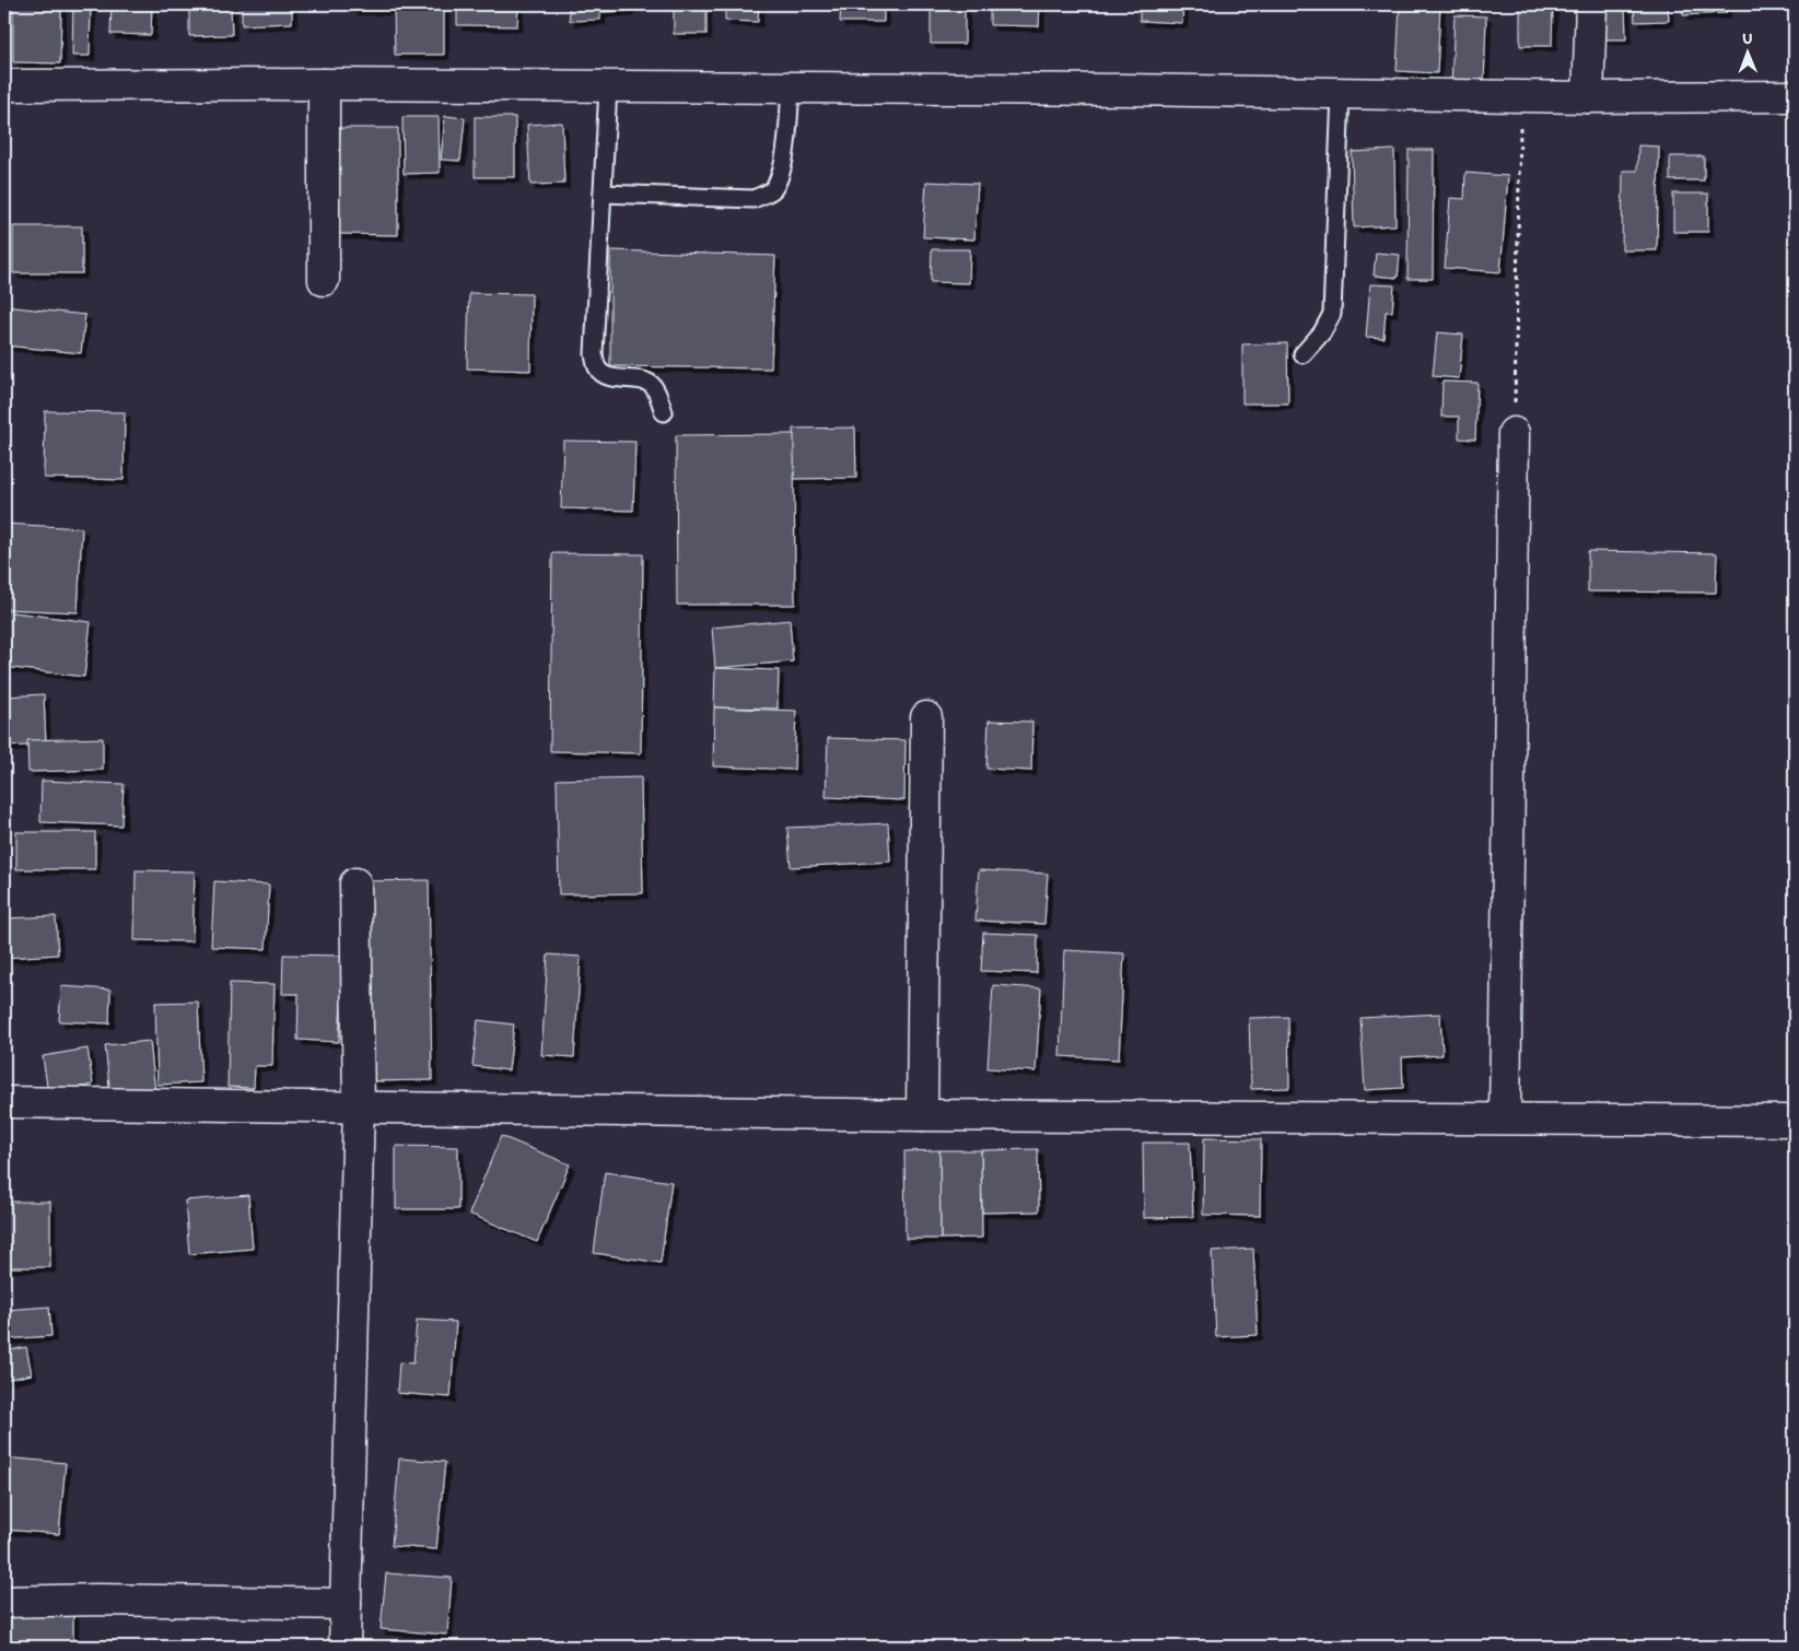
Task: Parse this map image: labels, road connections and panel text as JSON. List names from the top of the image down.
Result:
{
  "north": "top"
}
